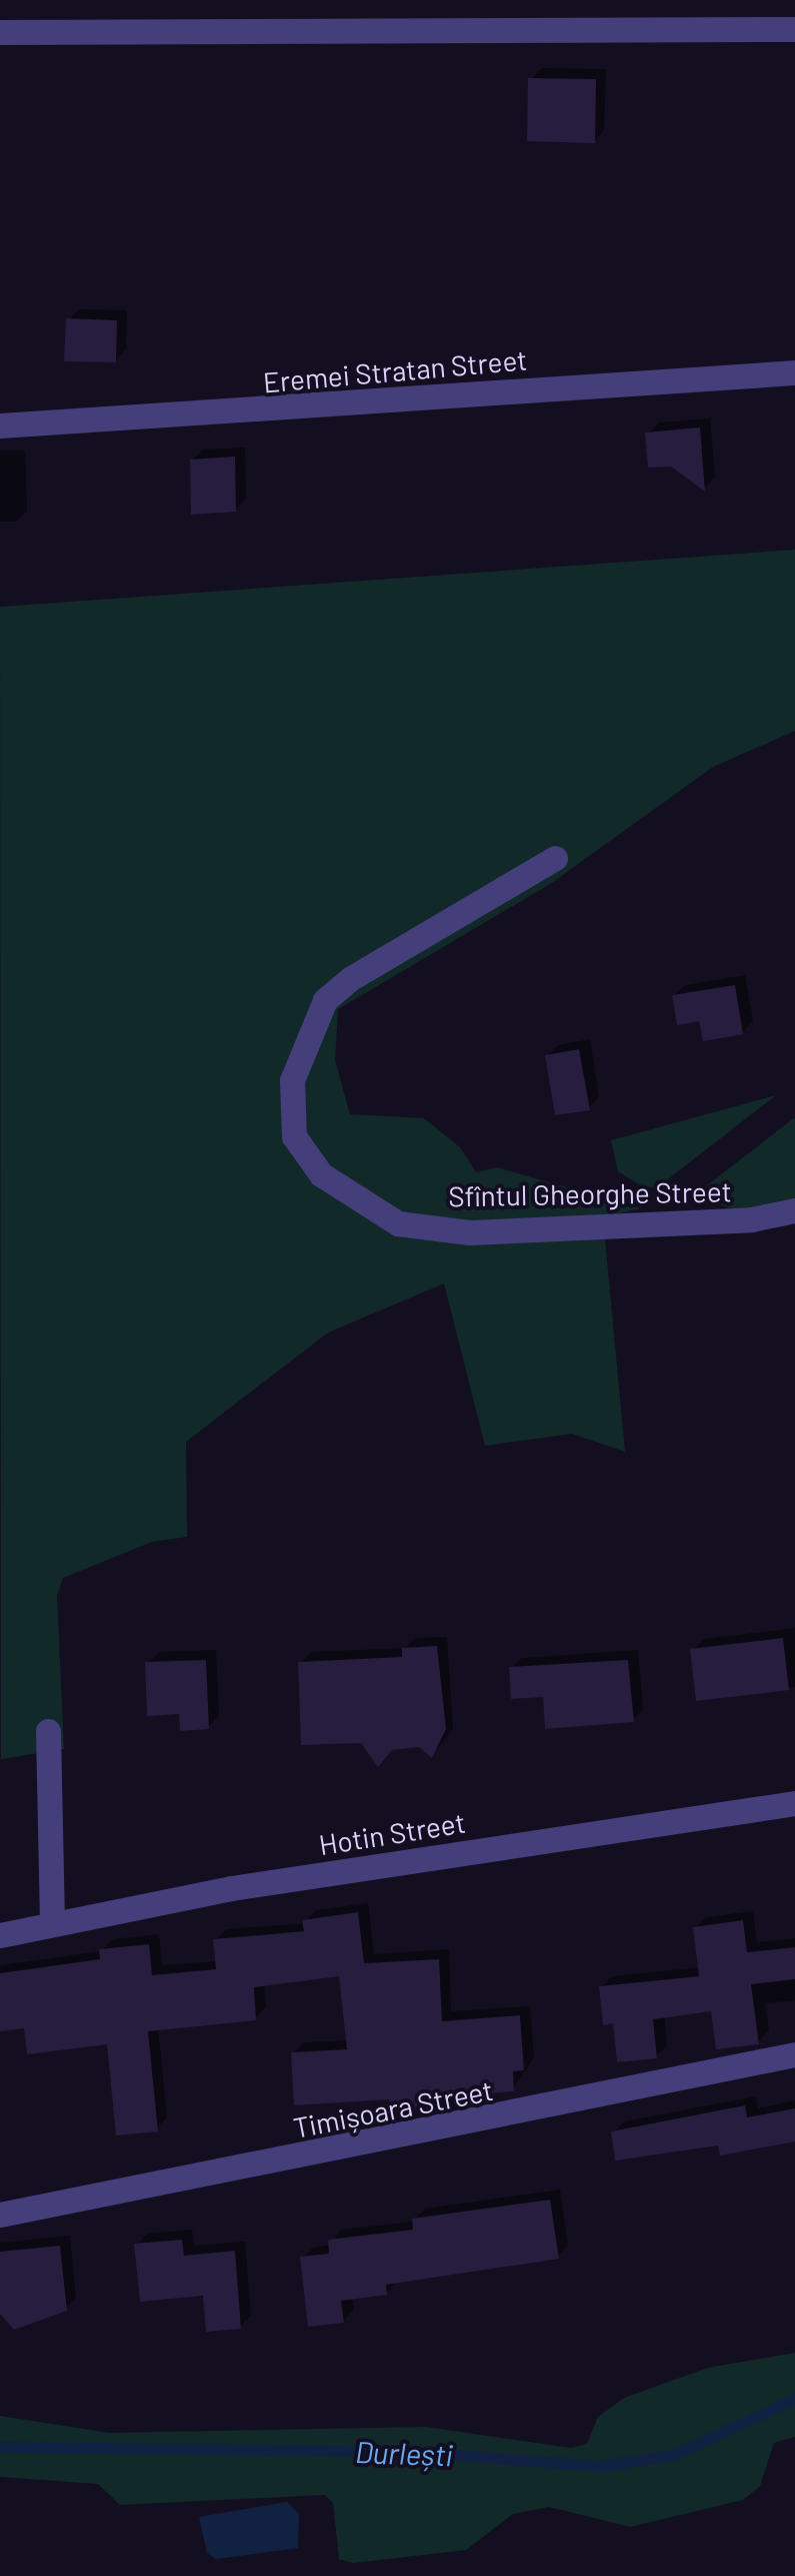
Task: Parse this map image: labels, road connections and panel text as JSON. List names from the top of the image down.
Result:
{
  "streets": {
    "street": [
      "Eremei Stratan Street",
      "Sfîntul Gheorghe Street",
      "Hotin Street",
      "Timișoara Street"
    ]
  },
  "water": ["Durlești"]
}
